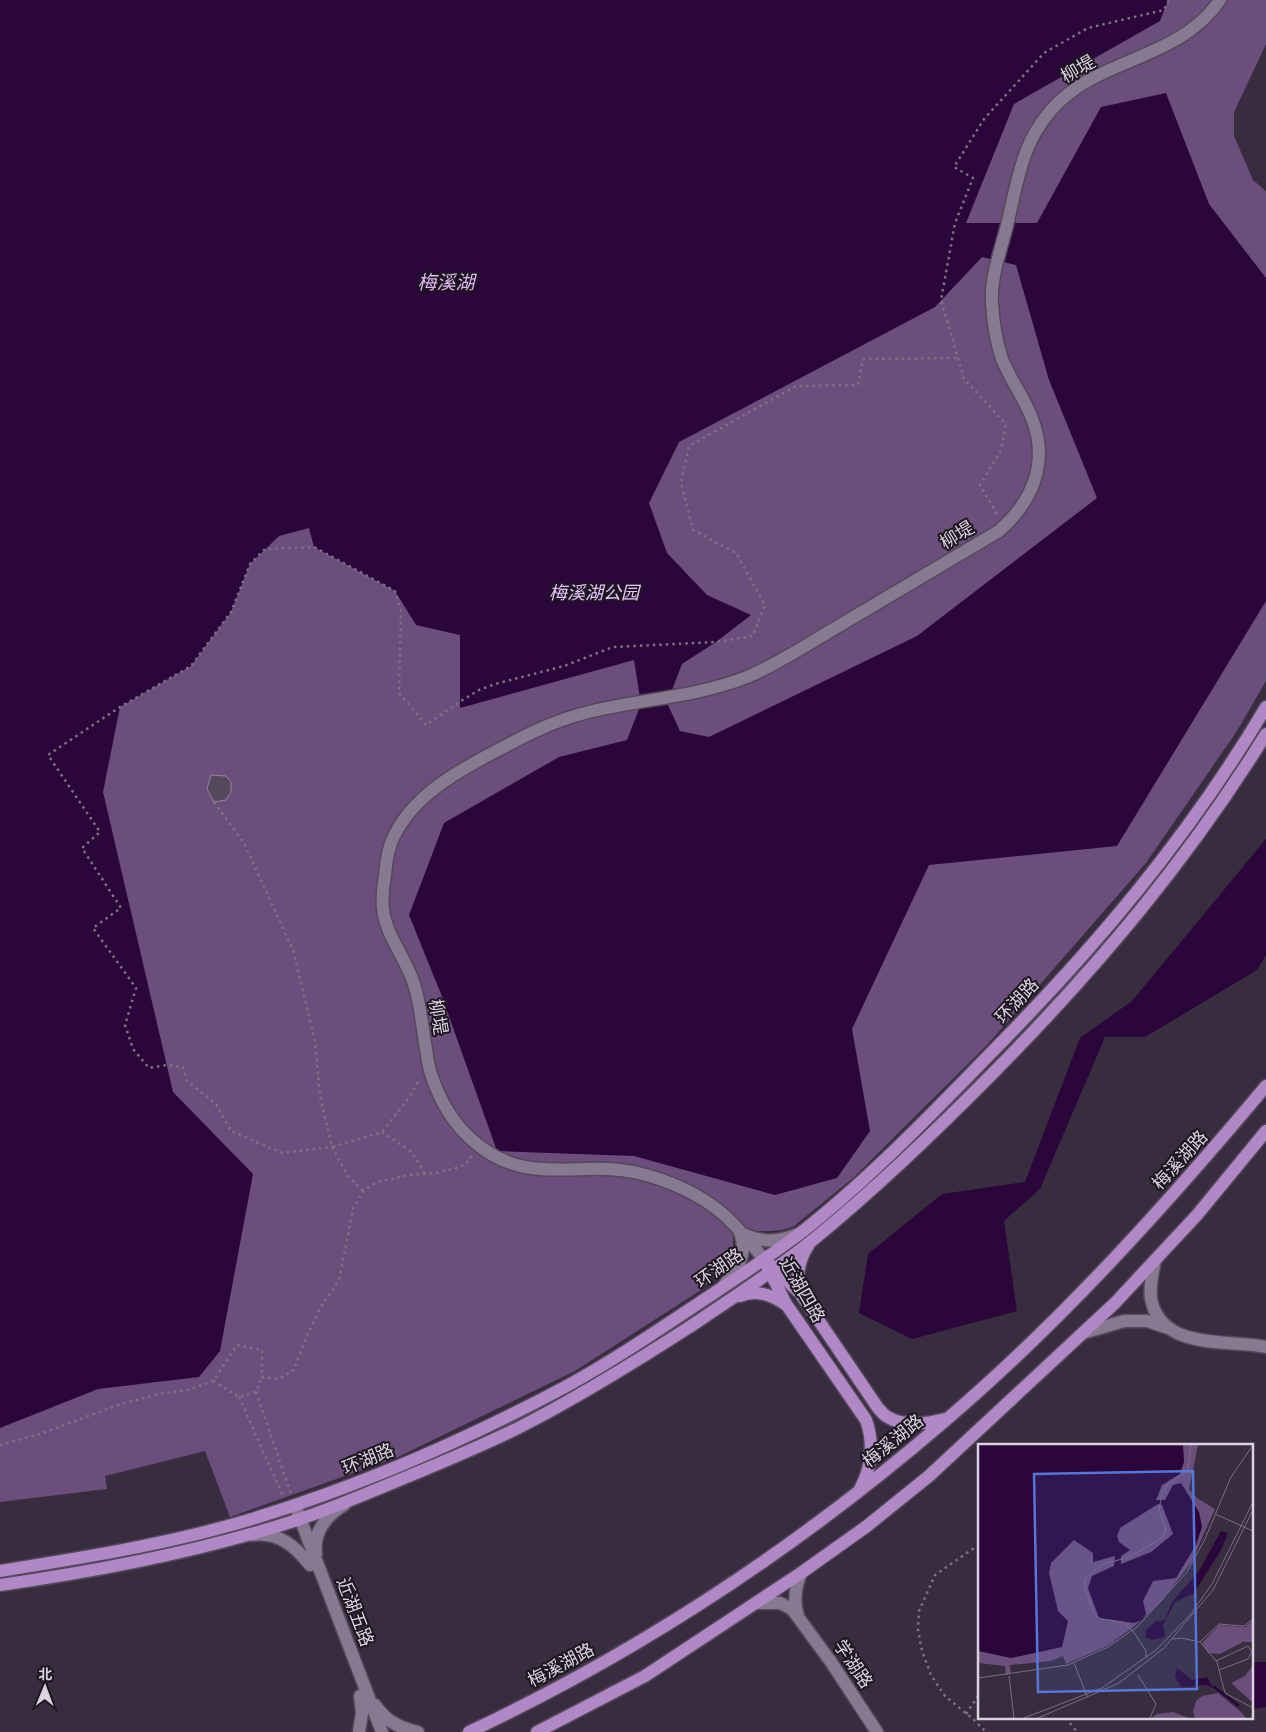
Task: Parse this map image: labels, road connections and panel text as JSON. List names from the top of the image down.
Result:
{
  "streets": {
    "main road": ["环湖路", "梅溪湖路", "近湖四路"],
    "street": ["柳堤", "近湖五路", "学湖路"]
  },
  "crossings": [
    ["柳堤", "环湖路"],
    ["柳堤", "近湖四路"],
    ["环湖路", "近湖四路"],
    ["环湖路", "近湖五路"],
    ["梅溪湖路", "近湖四路"]
  ],
  "water": ["梅溪湖"],
  "parks": ["梅溪湖公园"],
  "north": "top"
}
